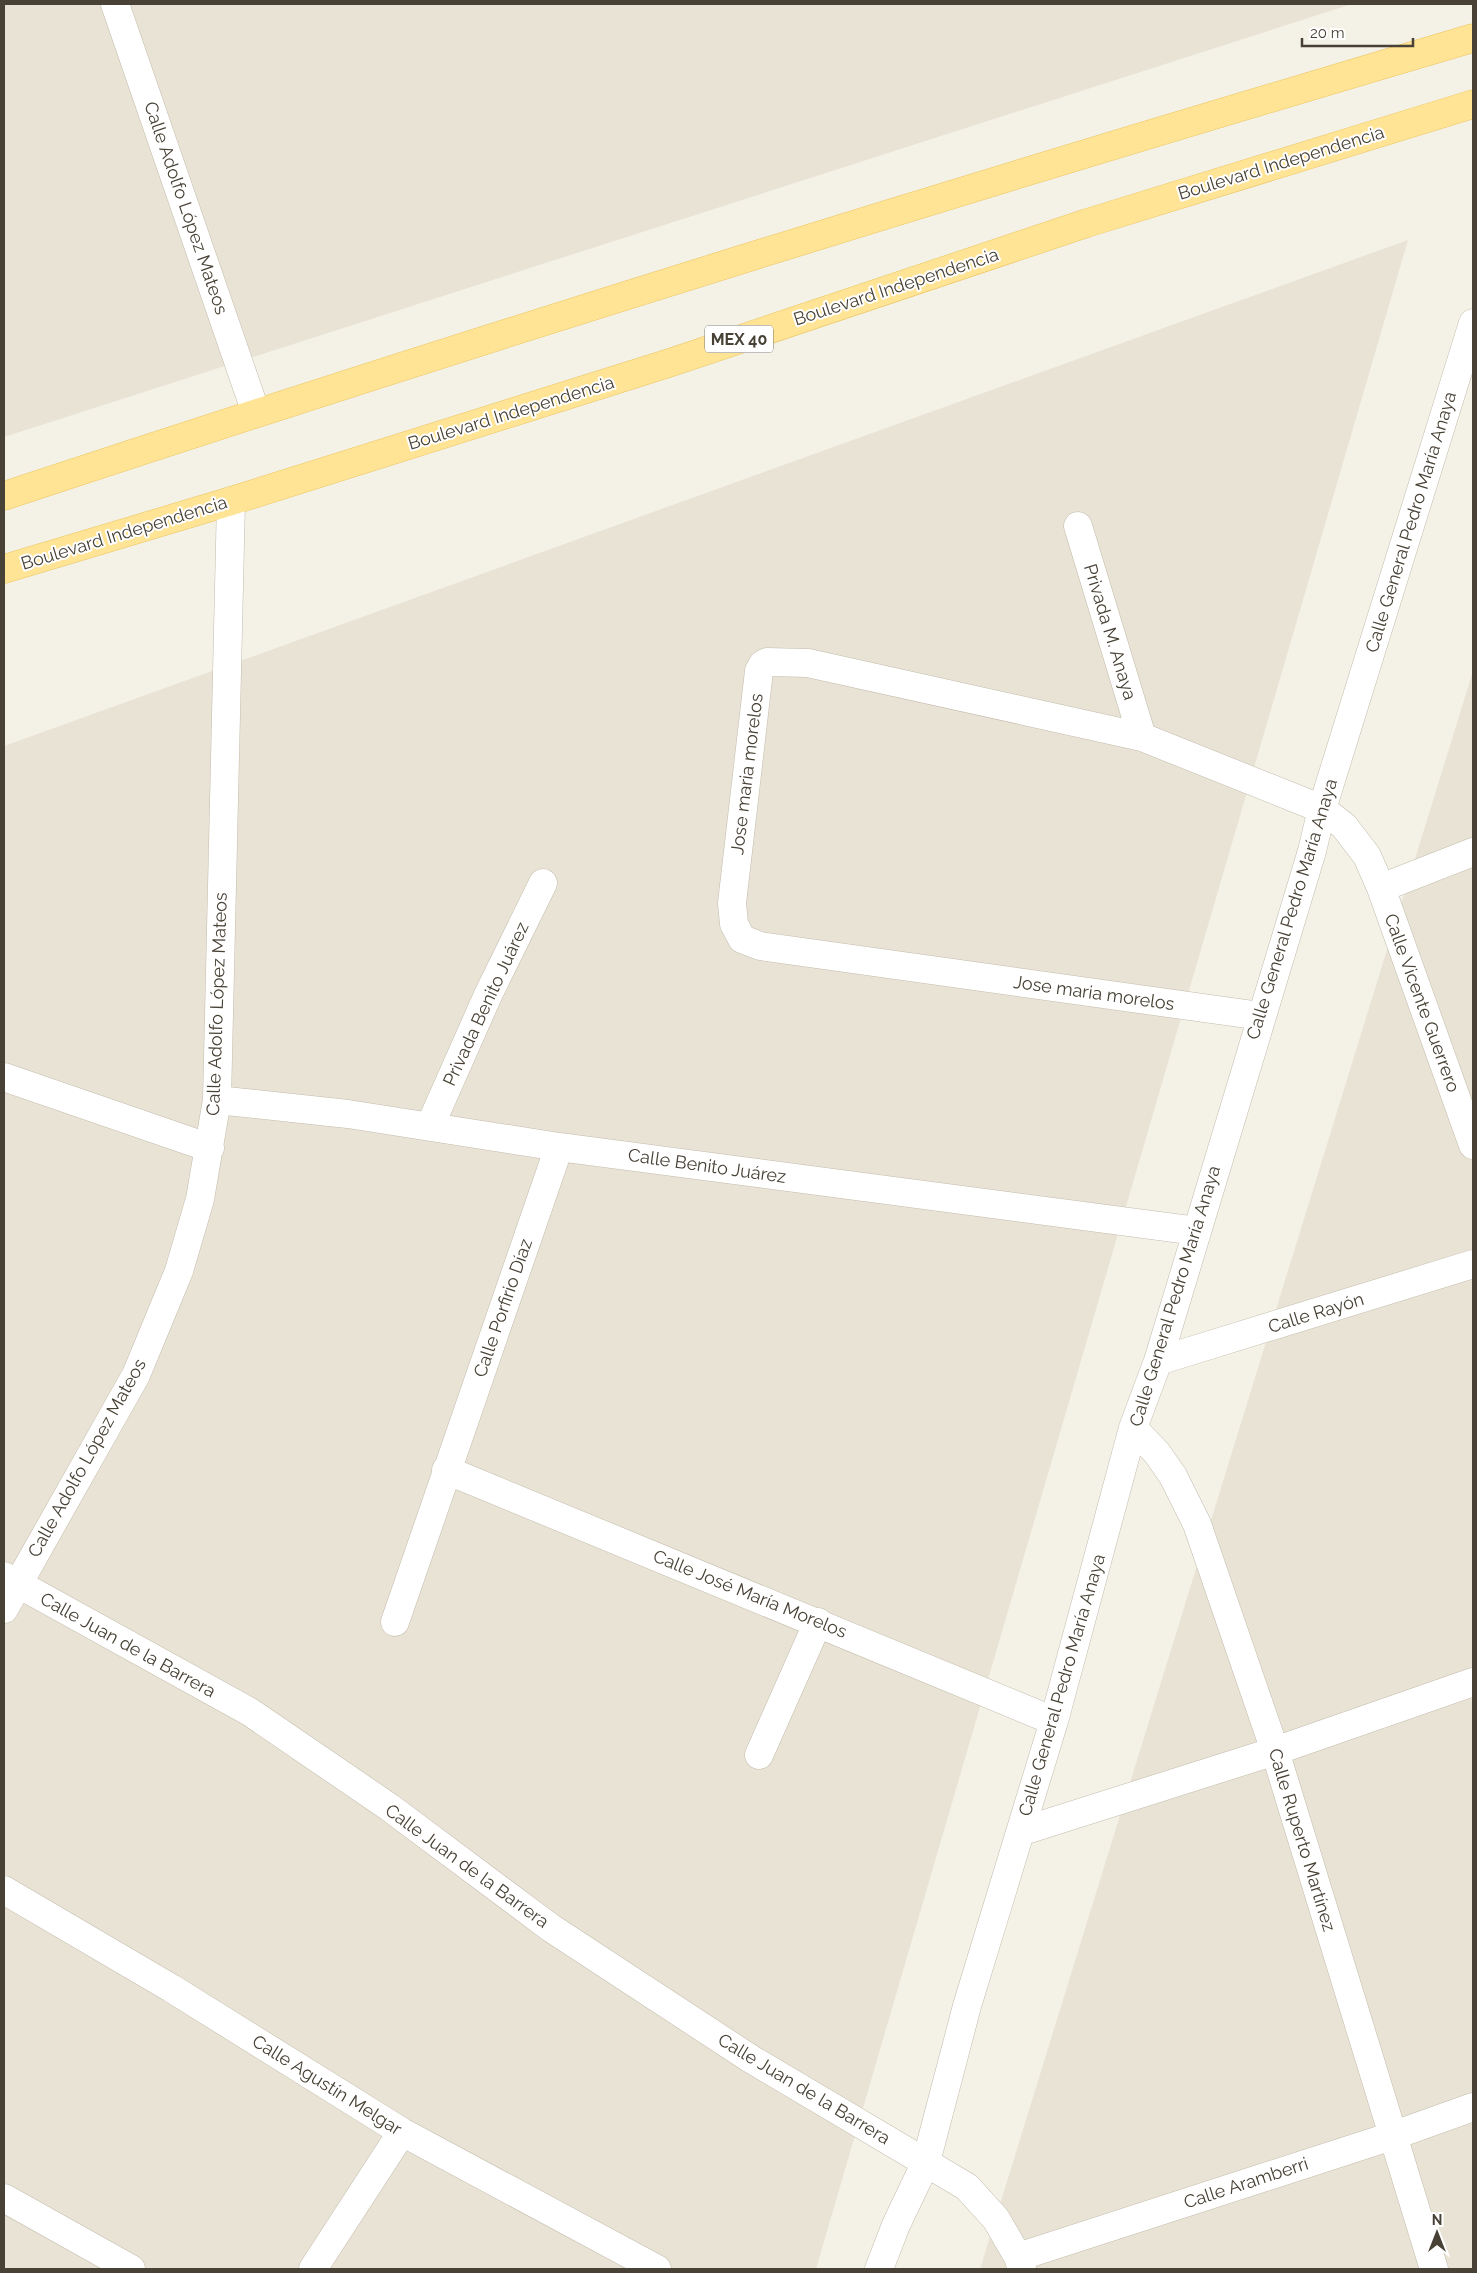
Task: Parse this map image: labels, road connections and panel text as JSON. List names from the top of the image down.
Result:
{
  "streets": {
    "main road": ["Boulevard Independencia", "MEX 40"],
    "street": [
      "Calle Adolfo López Mateos",
      "Calle General Pedro María Anaya",
      "Privada M. Anaya",
      "Jose maria morelos",
      "Calle Vicente Guerrero",
      "Privada Benito Juárez",
      "Calle Benito Juárez",
      "Calle Porfirio Díaz",
      "Calle Rayón",
      "Calle José María Morelos",
      "Calle Juan de la Barrera",
      "Calle Ruperto Martínez",
      "Calle Agustín Melgar",
      "Calle Aramberri"
    ]
  },
  "crossings": [
    ["Boulevard Independencia", "Calle Adolfo López Mateos"],
    ["Calle Adolfo López Mateos", "Calle Benito Juárez"],
    ["Calle Adolfo López Mateos", "Calle Juan de la Barrera"],
    ["Calle General Pedro María Anaya", "Jose maria morelos"],
    ["Calle General Pedro María Anaya", "Calle Vicente Guerrero"],
    ["Calle General Pedro María Anaya", "Calle Benito Juárez"],
    ["Calle General Pedro María Anaya", "Calle Rayón"],
    ["Calle General Pedro María Anaya", "Calle José María Morelos"],
    ["Calle General Pedro María Anaya", "Calle Juan de la Barrera"],
    ["Calle General Pedro María Anaya", "Calle Ruperto Martínez"],
    ["Privada M. Anaya", "Jose maria morelos"],
    ["Jose maria morelos", "Calle Vicente Guerrero"],
    ["Privada Benito Juárez", "Calle Benito Juárez"],
    ["Calle Benito Juárez", "Calle Porfirio Díaz"],
    ["Calle Porfirio Díaz", "Calle José María Morelos"],
    ["Calle Juan de la Barrera", "Calle Aramberri"],
    ["Calle Ruperto Martínez", "Calle Aramberri"]
  ],
  "scale_bar": "20 m",
  "north": "top"
}
